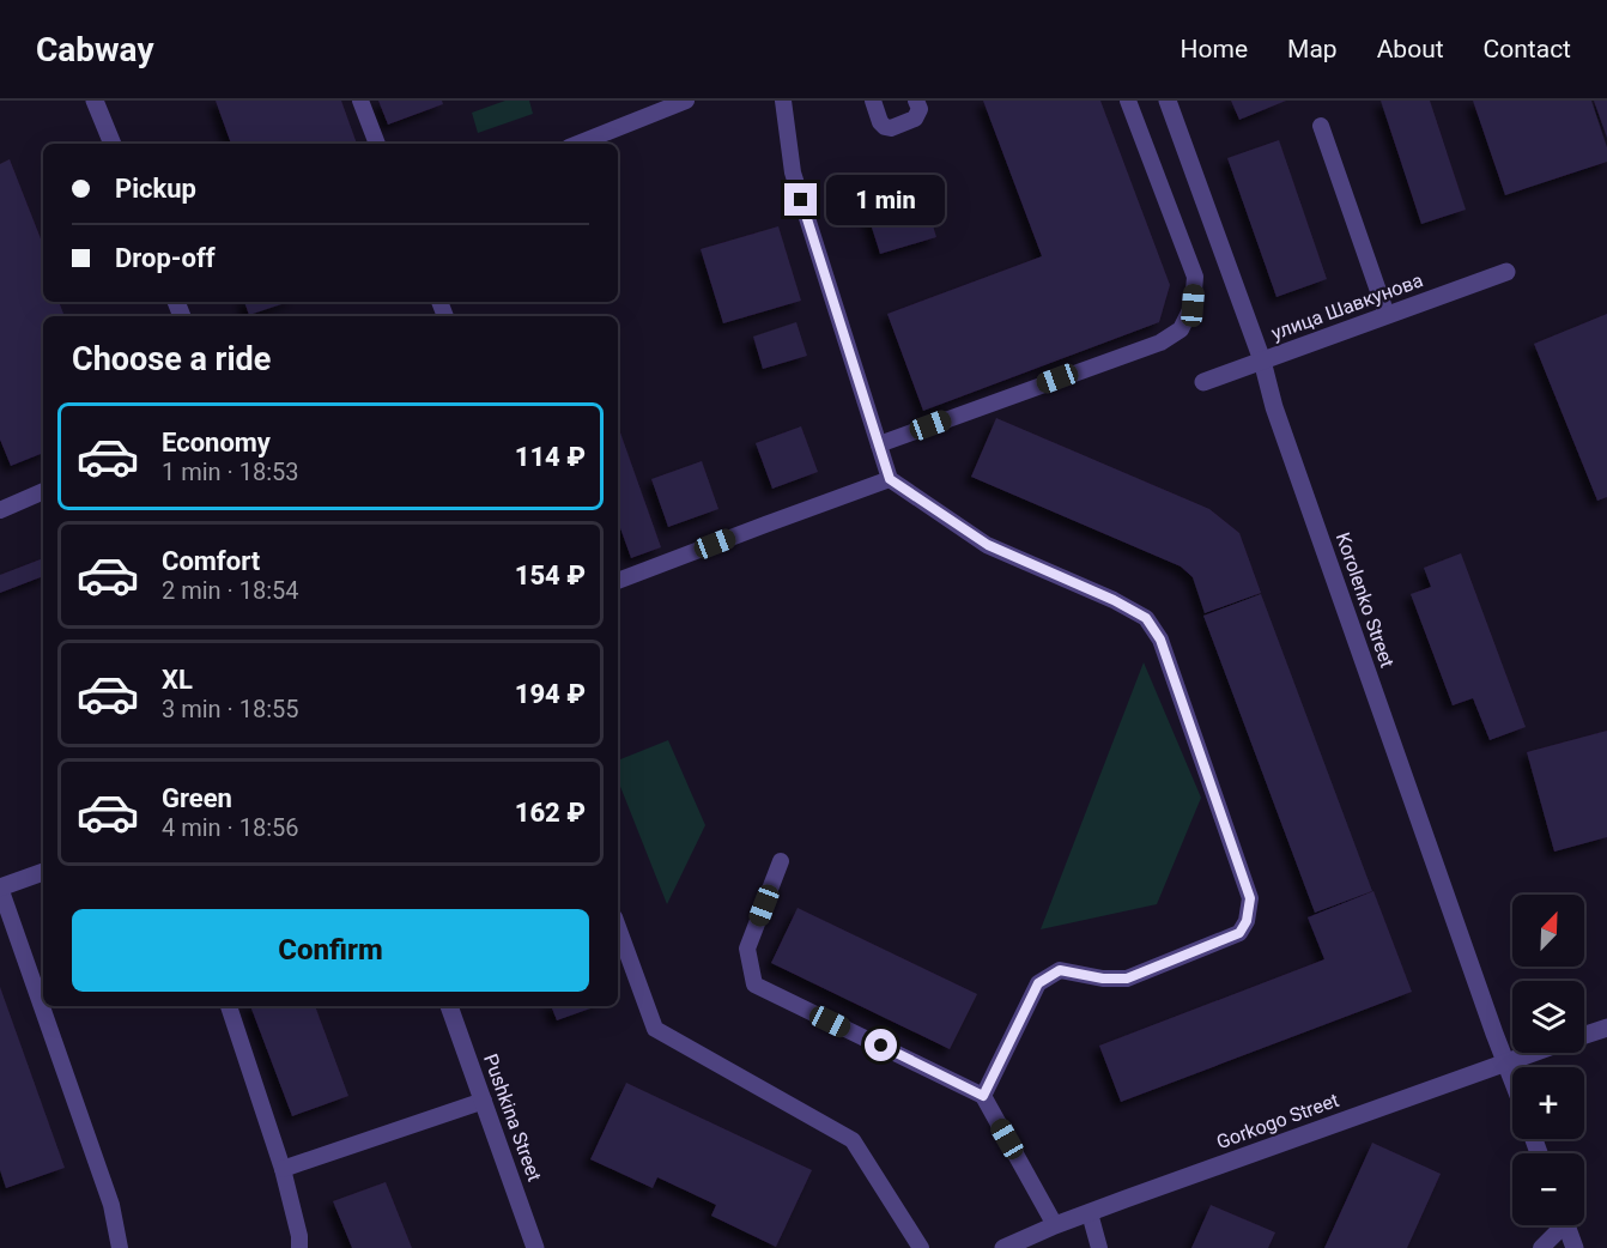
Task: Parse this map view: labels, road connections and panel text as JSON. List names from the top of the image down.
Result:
{
  "streets": {
    "street": [
      "улица Шавкунова",
      "Korolenko Street",
      "Pushkina Street",
      "Gorkogo Street"
    ]
  },
  "crossings": [
    ["улица Шавкунова", "Korolenko Street"],
    ["Korolenko Street", "Gorkogo Street"]
  ],
  "north": "top right",
  "page": {
    "header": "Cabway",
    "nav": [
      "Home",
      "Map",
      "About",
      "Contact"
    ],
    "banner": ["Pickup", "Drop-off"],
    "bubble": "1 min",
    "heading": "Choose a ride",
    "list": [
      {
        "name": "Economy",
        "note": "1 min · 18:53",
        "value": "114 ₽"
      },
      {
        "name": "Comfort",
        "note": "2 min · 18:54",
        "value": "154 ₽"
      },
      {
        "name": "XL",
        "note": "3 min · 18:55",
        "value": "194 ₽"
      },
      {
        "name": "Green",
        "note": "4 min · 18:56",
        "value": "162 ₽"
      }
    ],
    "map_buttons": ["+", "−"],
    "buttons": "Confirm"
  }
}
